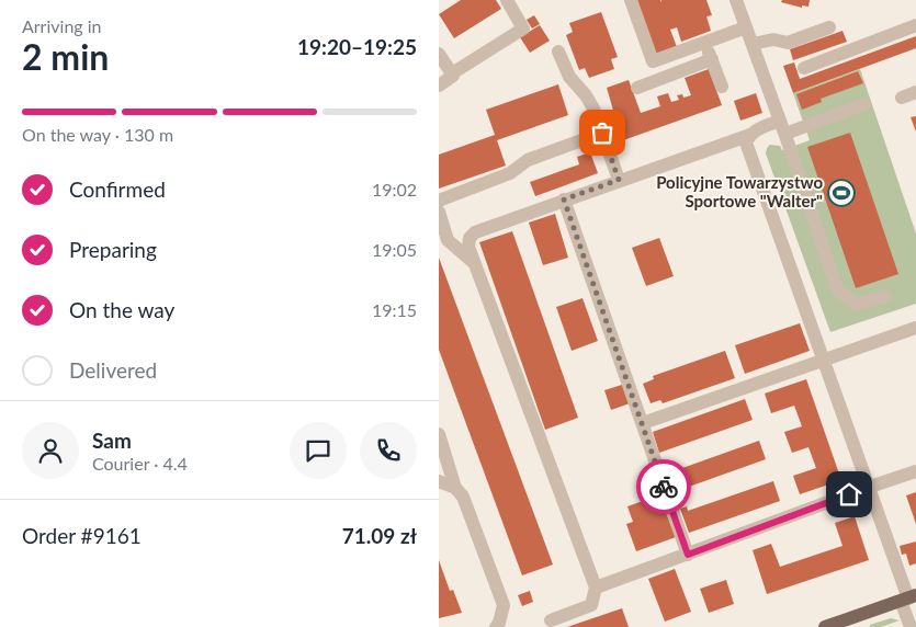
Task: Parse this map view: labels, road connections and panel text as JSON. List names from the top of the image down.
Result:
{
  "places": {
    "sports": ["Policyjne Towarzystwo Sportowe \"Walter\""]
  },
  "page": {
    "heading": ["2 min", "Arriving in", "19:20–19:25"],
    "panel": [
      "Sam",
      "Courier · 4.4",
      "Order #9161",
      "71.09 zł"
    ],
    "bar": "On the way · 130 m",
    "list": [
      ["Confirmed", "19:02"],
      ["Preparing", "19:05"],
      ["On the way", "19:15"],
      "Delivered"
    ]
  }
}
